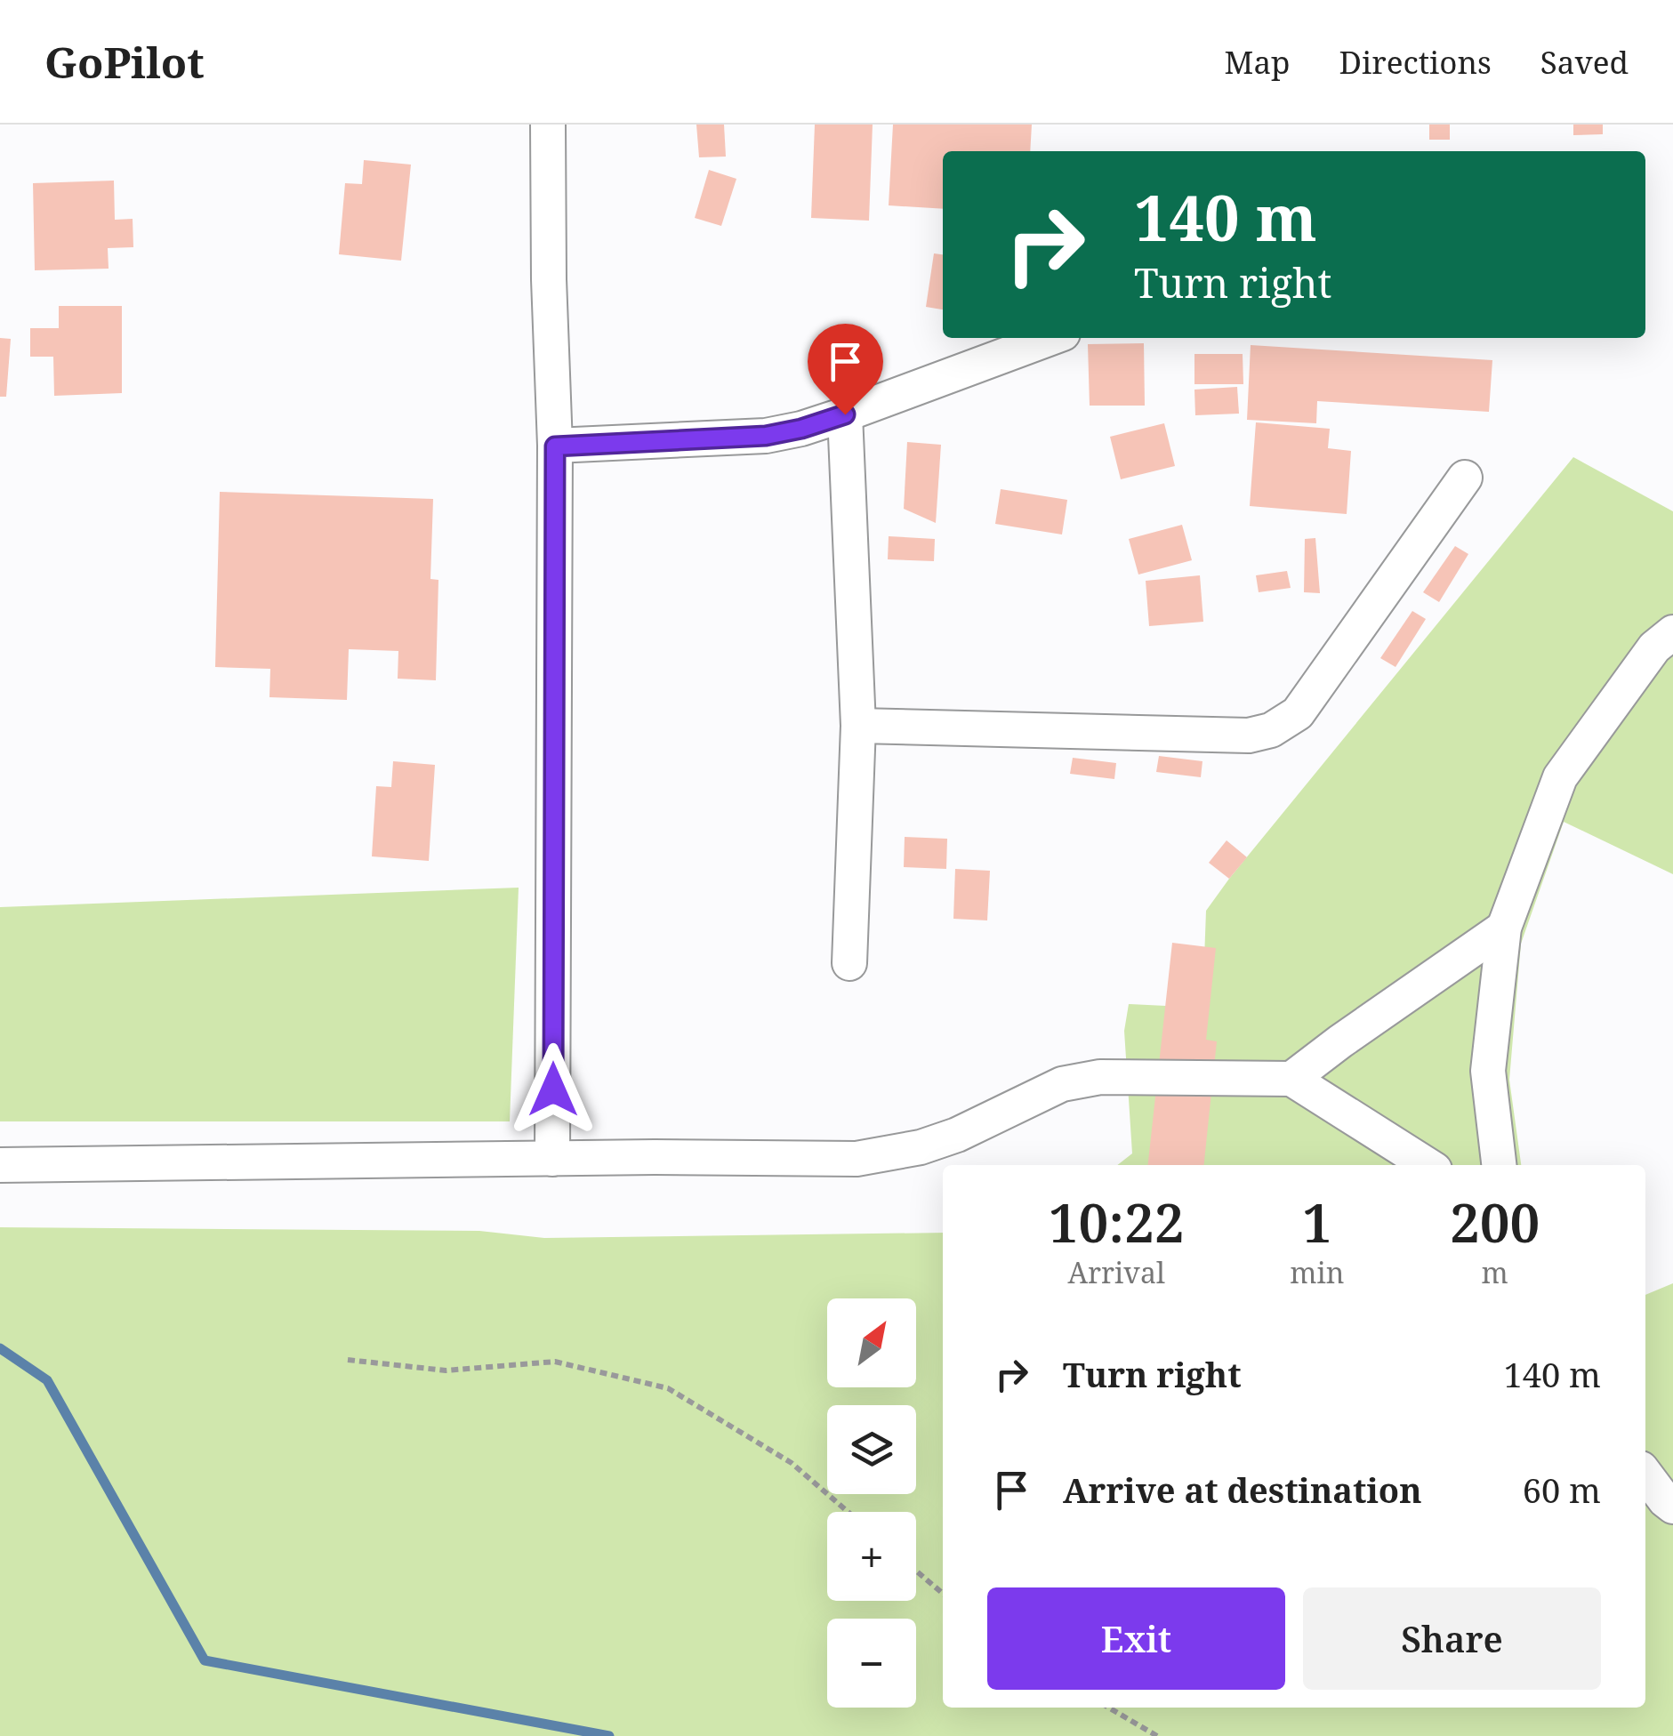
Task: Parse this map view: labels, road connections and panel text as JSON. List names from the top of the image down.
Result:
{
  "north": "top right",
  "page": {
    "header": "GoPilot",
    "nav": ["Map", "Directions", "Saved"],
    "turn": ["140 m", "Turn right"],
    "eta": [
      "10:22",
      "Arrival",
      "1",
      "min",
      "200",
      "m"
    ],
    "map_buttons": ["+", "−"],
    "list": [
      {
        "name": "Turn right",
        "value": "140 m"
      },
      {
        "name": "Arrive at destination",
        "value": "60 m"
      }
    ],
    "buttons": ["Exit", "Share"]
  }
}
